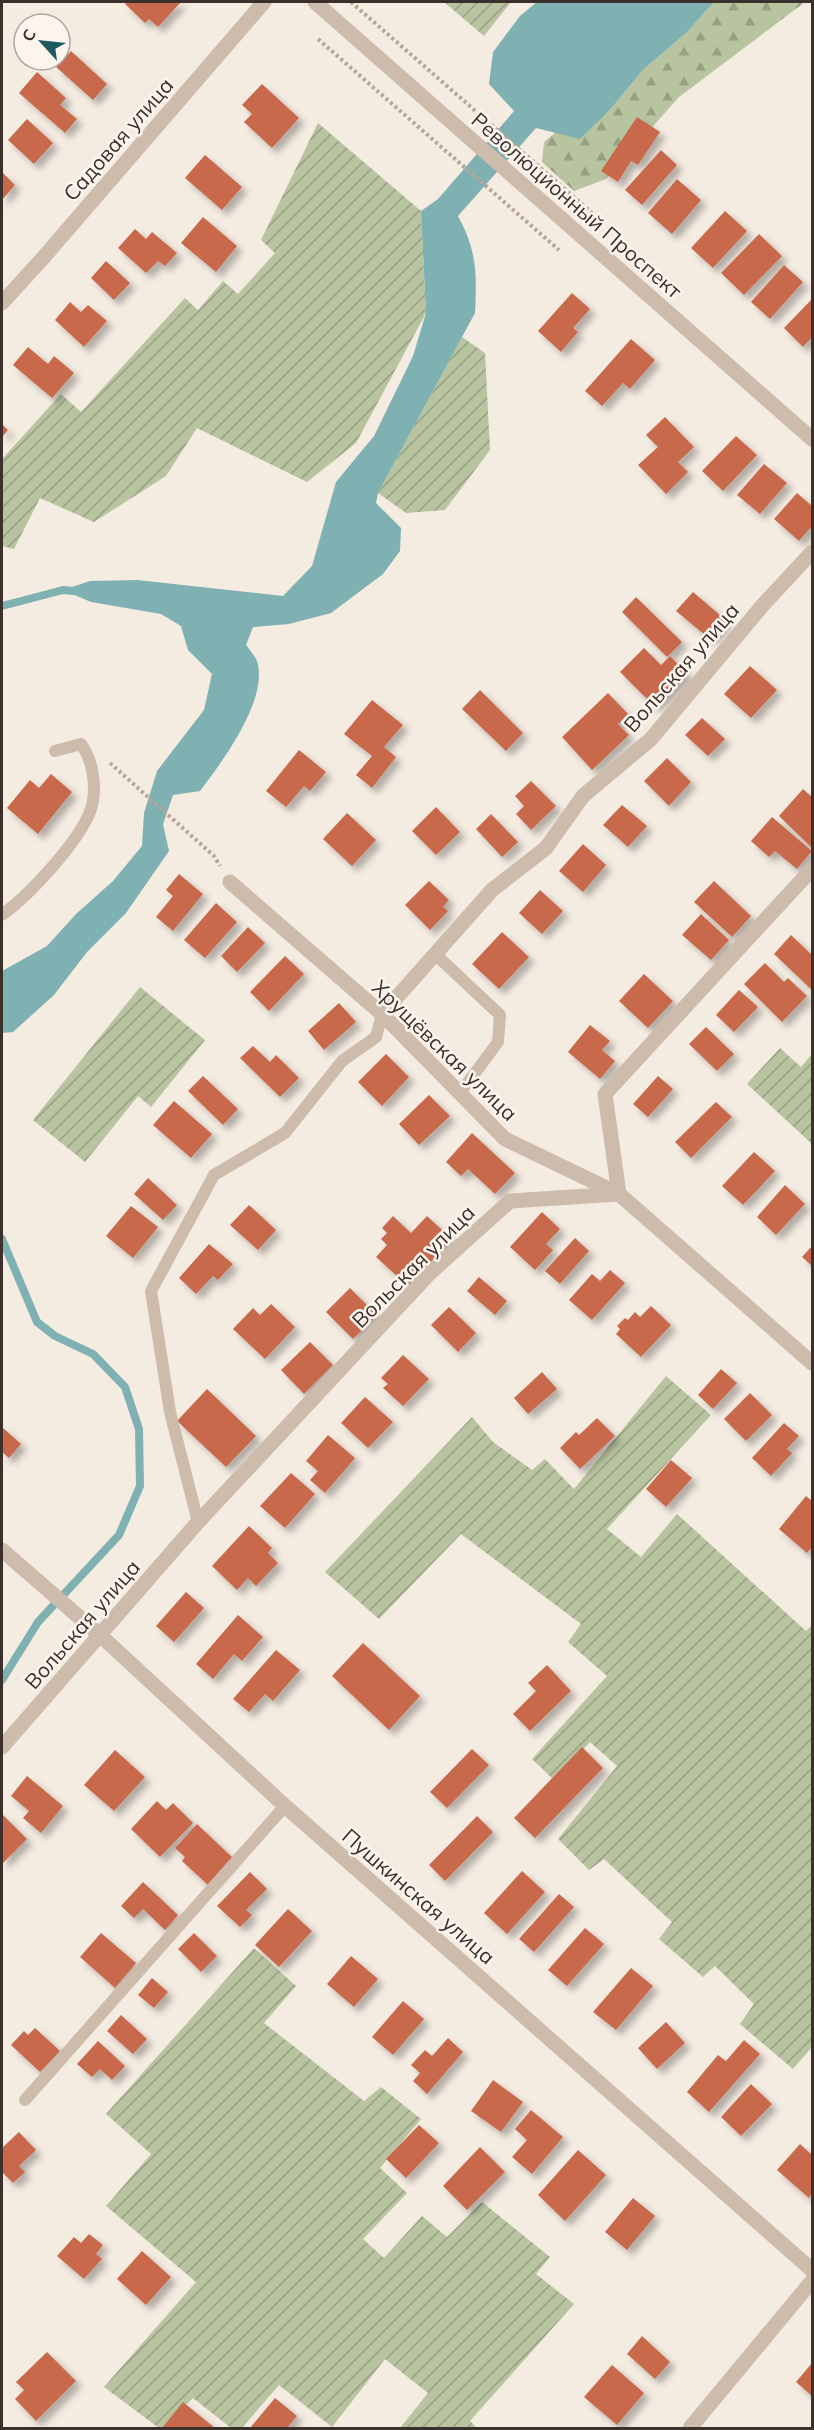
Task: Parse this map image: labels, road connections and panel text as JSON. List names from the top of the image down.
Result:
{
  "streets": {
    "street": [
      "Садовая улица",
      "Революционный Проспект",
      "Вольская улица",
      "Хрущёвская улица",
      "Пушкинская улица"
    ]
  },
  "crossings": [
    ["Вольская улица", "Хрущёвская улица"],
    ["Вольская улица", "Пушкинская улица"]
  ],
  "north": "top left"
}
